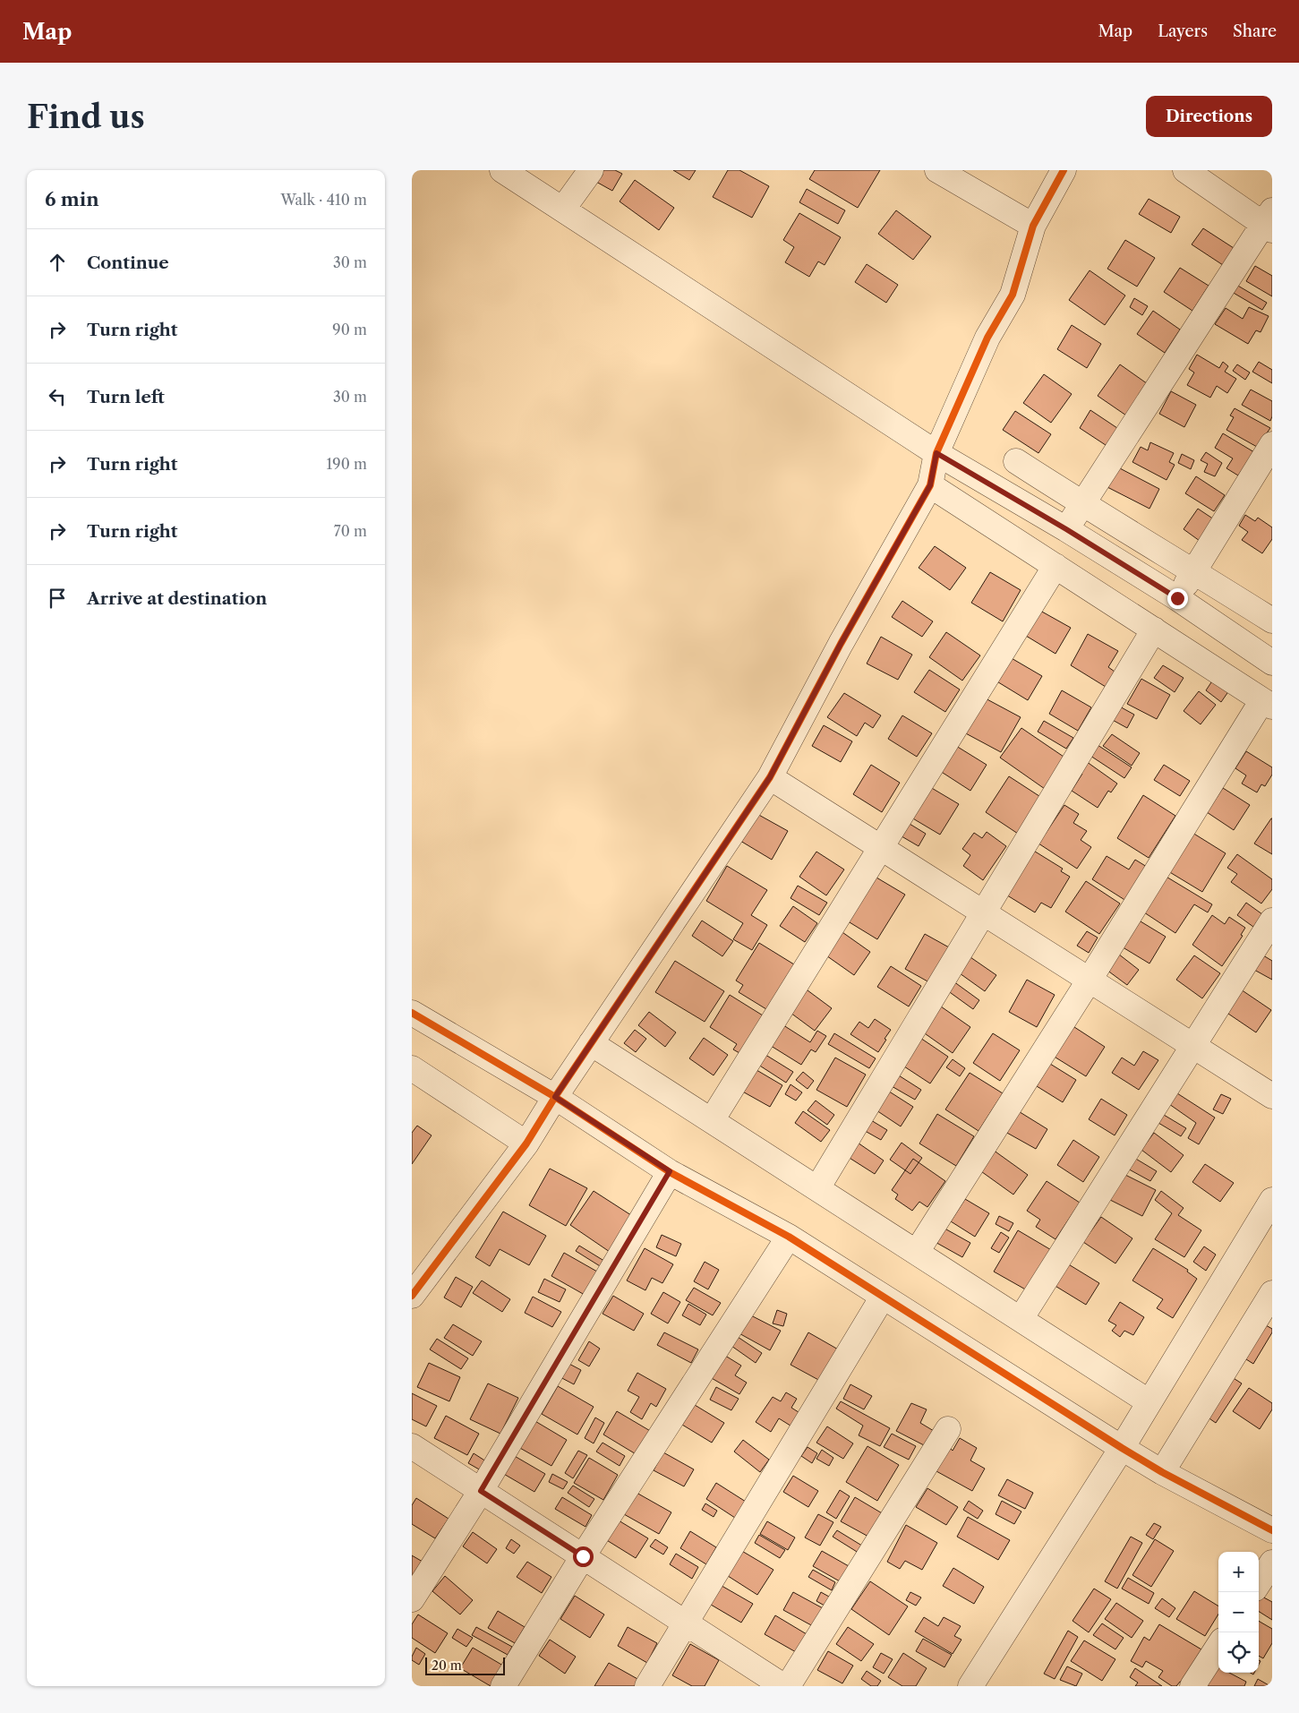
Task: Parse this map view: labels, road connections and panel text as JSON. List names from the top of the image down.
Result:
{
  "scale_bar": "20 m",
  "page": {
    "header": "Map",
    "nav": ["Map", "Layers", "Share"],
    "buttons": "Directions",
    "title": "Find us",
    "heading": ["6 min", "Walk · 410 m"],
    "list": [
      ["Continue", "30 m"],
      ["Turn right", "90 m"],
      ["Turn left", "30 m"],
      ["Turn right", "190 m"],
      ["Turn right", "70 m"],
      "Arrive at destination"
    ],
    "map_buttons": ["+", "−"],
    "scale": "20 m"
  }
}
